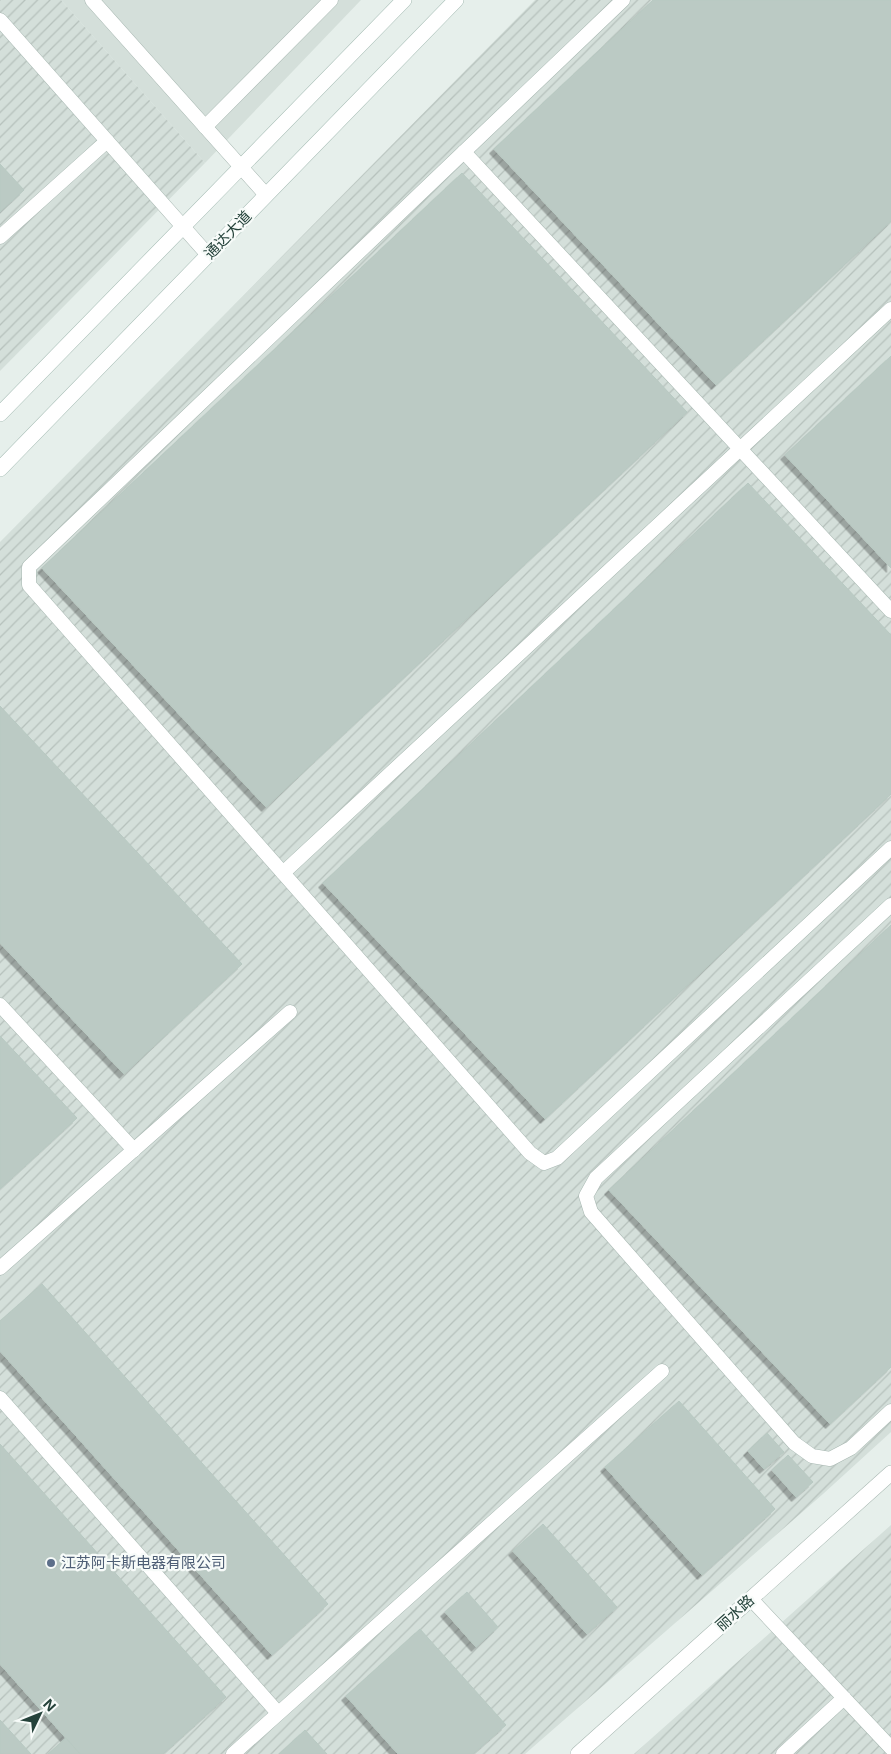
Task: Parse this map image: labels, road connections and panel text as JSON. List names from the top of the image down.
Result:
{
  "streets": {
    "main road": ["通达大道", "丽水路"]
  },
  "places": ["江苏阿卡斯电器有限公司"],
  "north": "top right"
}
